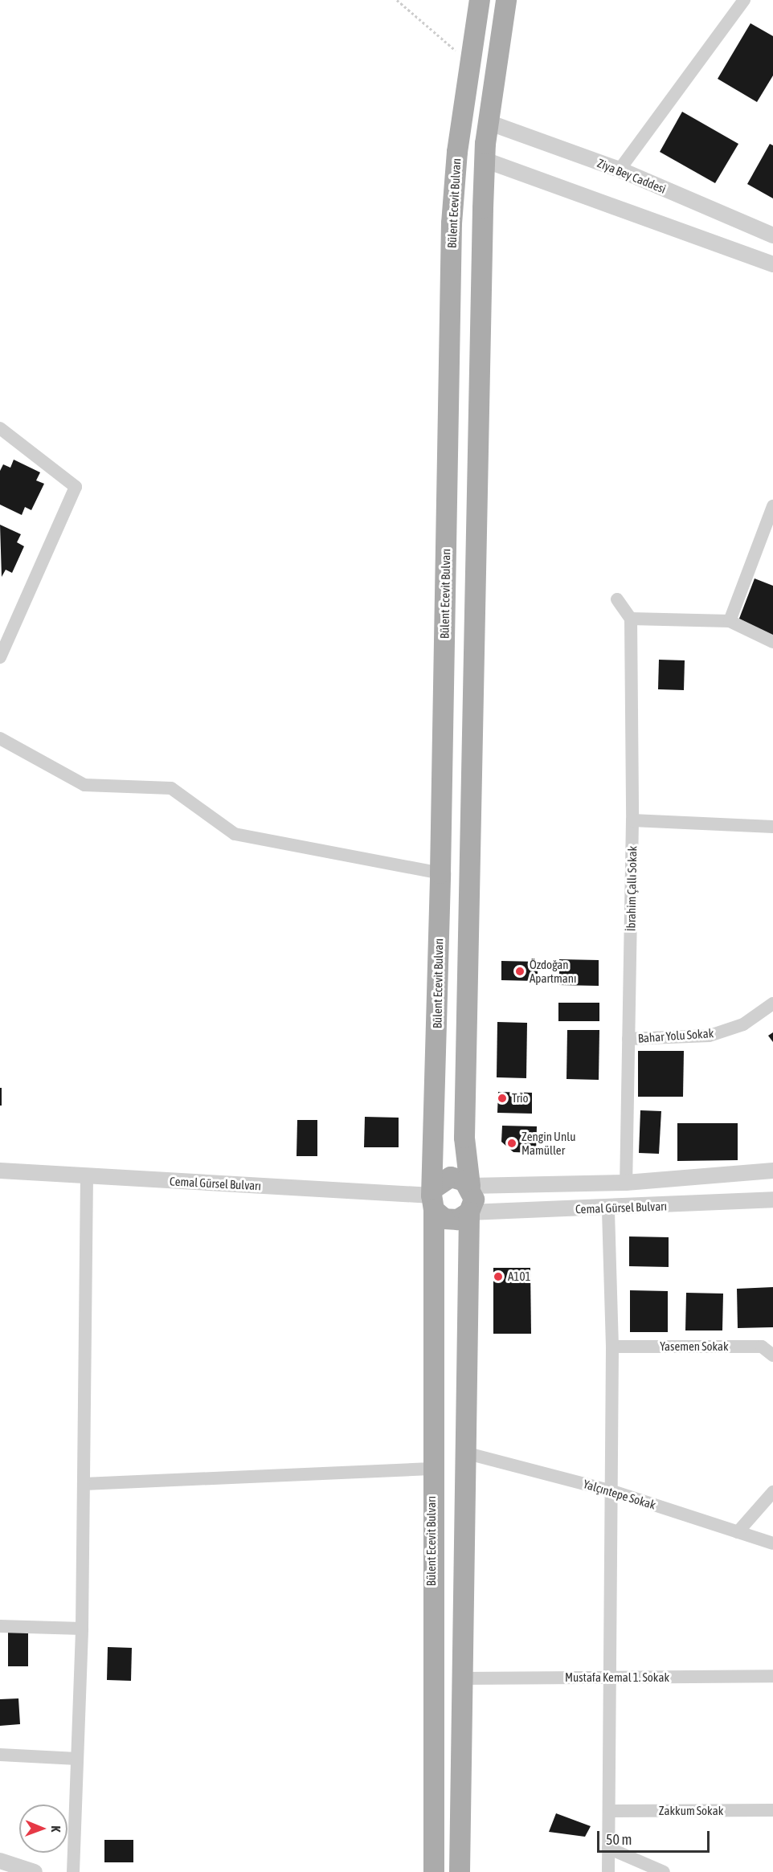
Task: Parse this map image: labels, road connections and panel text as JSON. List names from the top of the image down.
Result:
{
  "streets": {
    "main road": ["Bülent Ecevit Bulvarı"],
    "street": [
      "Ziya Bey Caddesi",
      "İbrahim Çallı Sokak",
      "Bahar Yolu Sokak",
      "Cemal Gürsel Bulvarı",
      "Yasemen Sokak",
      "Yalçıntepe Sokak",
      "Mustafa Kemal 1. Sokak",
      "Zakkum Sokak"
    ]
  },
  "crossings": [
    ["Bülent Ecevit Bulvarı", "Cemal Gürsel Bulvarı"],
    ["İbrahim Çallı Sokak", "Bahar Yolu Sokak"],
    ["İbrahim Çallı Sokak", "Cemal Gürsel Bulvarı"]
  ],
  "places": [
    "Özdoğan Apartmanı",
    "Trio",
    "Zengin Unlu Mamüller",
    "A101"
  ],
  "scale_bar": "50 m",
  "north": "right"
}
